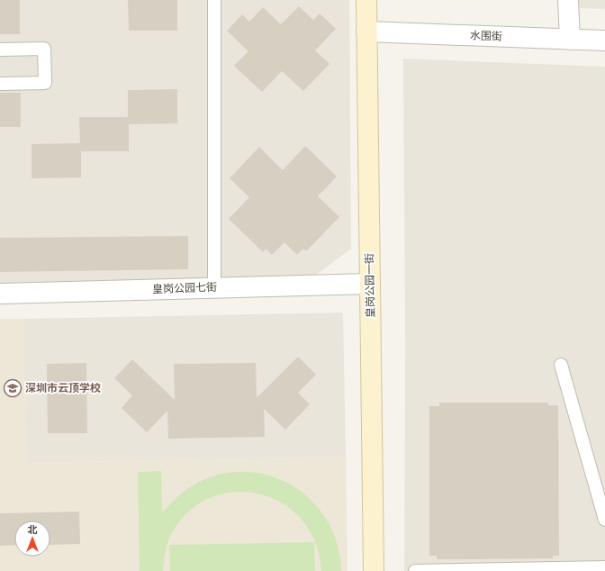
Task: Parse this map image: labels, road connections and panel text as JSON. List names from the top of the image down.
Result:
{
  "streets": {
    "street": ["水围街", "皇岗公园一街", "皇岗公园七街"]
  },
  "crossings": [
    ["水围街", "皇岗公园一街"],
    ["皇岗公园一街", "皇岗公园七街"]
  ],
  "places": {
    "school or university": ["深圳市云顶学校"]
  },
  "north": "top"
}
